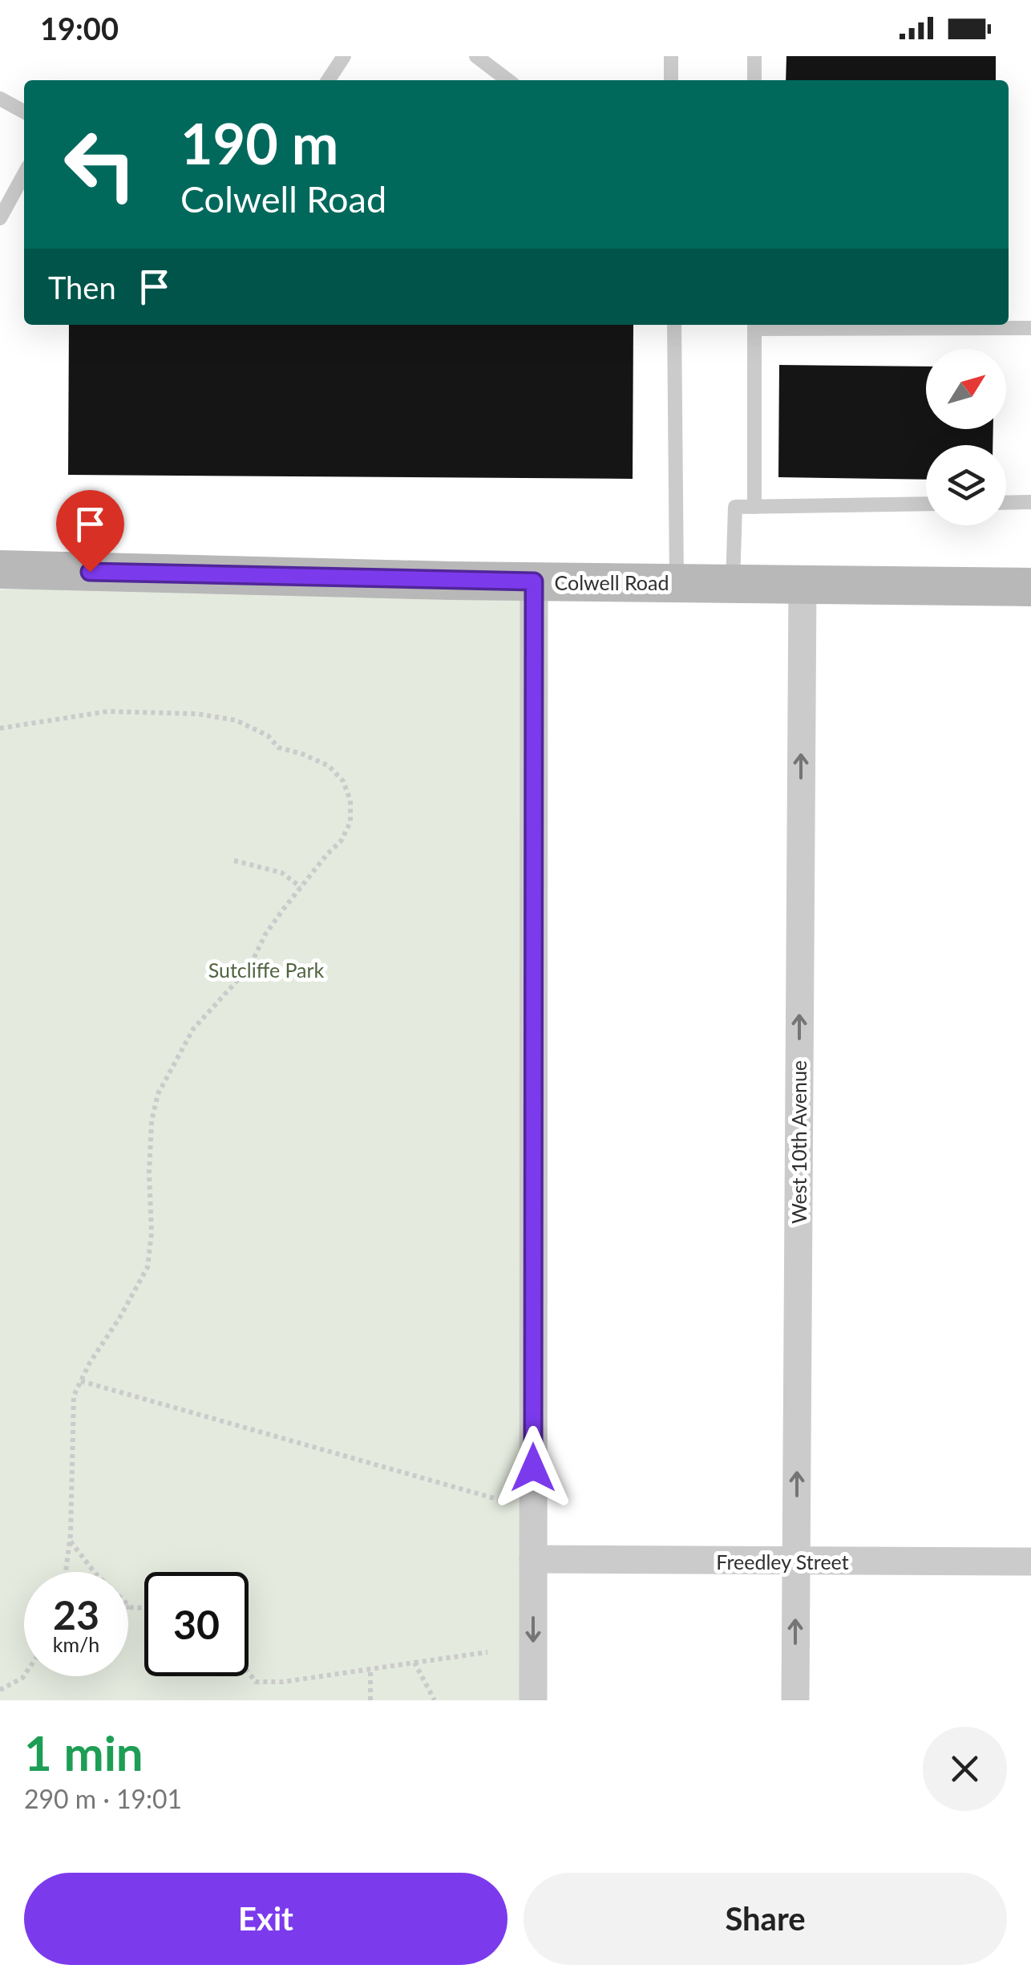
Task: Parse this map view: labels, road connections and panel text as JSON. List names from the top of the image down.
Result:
{
  "streets": {
    "street": ["Colwell Road", "West 10th Avenue", "Freedley Street"]
  },
  "crossings": [
    ["Colwell Road", "West 10th Avenue"],
    ["West 10th Avenue", "Freedley Street"]
  ],
  "one_way": ["West 10th Avenue"],
  "parks": ["Sutcliffe Park"],
  "north": "top right",
  "page": {
    "status": "19:00",
    "turn": ["190 m", "Colwell Road"],
    "then": "Then",
    "speed": "23 km/h",
    "limit": "30",
    "heading": ["1 min", "290 m · 19:01"],
    "buttons": ["Exit", "Share"]
  }
}
